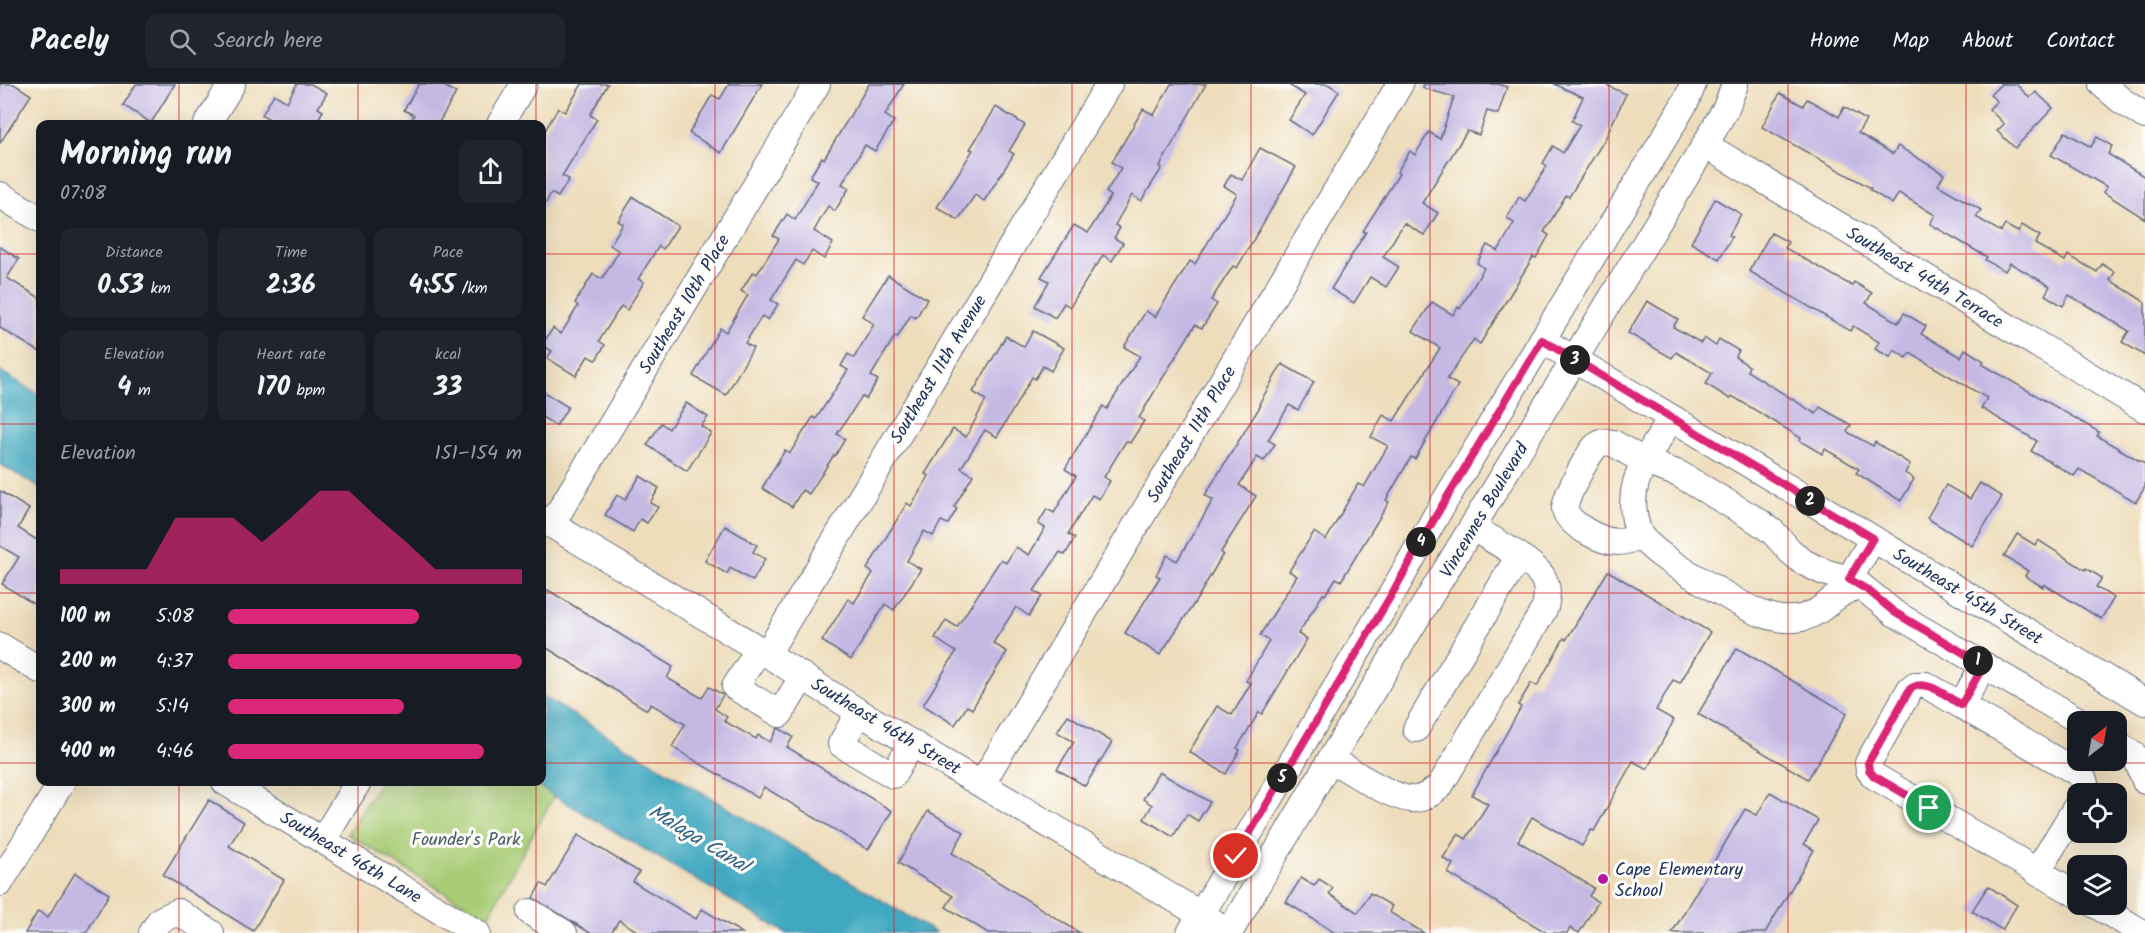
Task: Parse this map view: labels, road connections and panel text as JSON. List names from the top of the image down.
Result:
{
  "streets": {
    "street": [
      "Southeast 44th Terrace",
      "Southeast 10th Place",
      "Southeast 11th Avenue",
      "Southeast 11th Place",
      "Vincennes Boulevard",
      "Southeast 45th Street",
      "Southeast 46th Street",
      "Southeast 46th Lane"
    ]
  },
  "crossings": [
    ["Southeast 44th Terrace", "Vincennes Boulevard"],
    ["Southeast 10th Place", "Southeast 46th Street"],
    ["Southeast 11th Avenue", "Southeast 46th Street"],
    ["Southeast 11th Place", "Southeast 46th Street"],
    ["Vincennes Boulevard", "Southeast 45th Street"],
    ["Vincennes Boulevard", "Southeast 46th Street"]
  ],
  "water": ["Malaga Canal"],
  "parks": ["Founder's Park"],
  "places": ["Cape Elementary School"],
  "north": "top right",
  "page": {
    "header": "Pacely",
    "search": "Search here",
    "nav": [
      "Home",
      "Map",
      "About",
      "Contact"
    ],
    "heading": ["Morning run", "07:08"],
    "stats": [
      ["Distance", "0.53 km"],
      ["Time", "2:36"],
      ["Pace", "4:55 /km"],
      ["Elevation", "4 m"],
      ["Heart rate", "170 bpm"],
      ["kcal", "33"]
    ],
    "pins": [
      "3",
      "2",
      "4",
      "1",
      "5"
    ],
    "chart": ["Elevation", "151–154 m"],
    "list": [
      {
        "name": "100 m",
        "note": "5:08"
      },
      {
        "name": "200 m",
        "note": "4:37"
      },
      {
        "name": "300 m",
        "note": "5:14"
      },
      {
        "name": "400 m",
        "note": "4:46"
      }
    ]
  }
}
